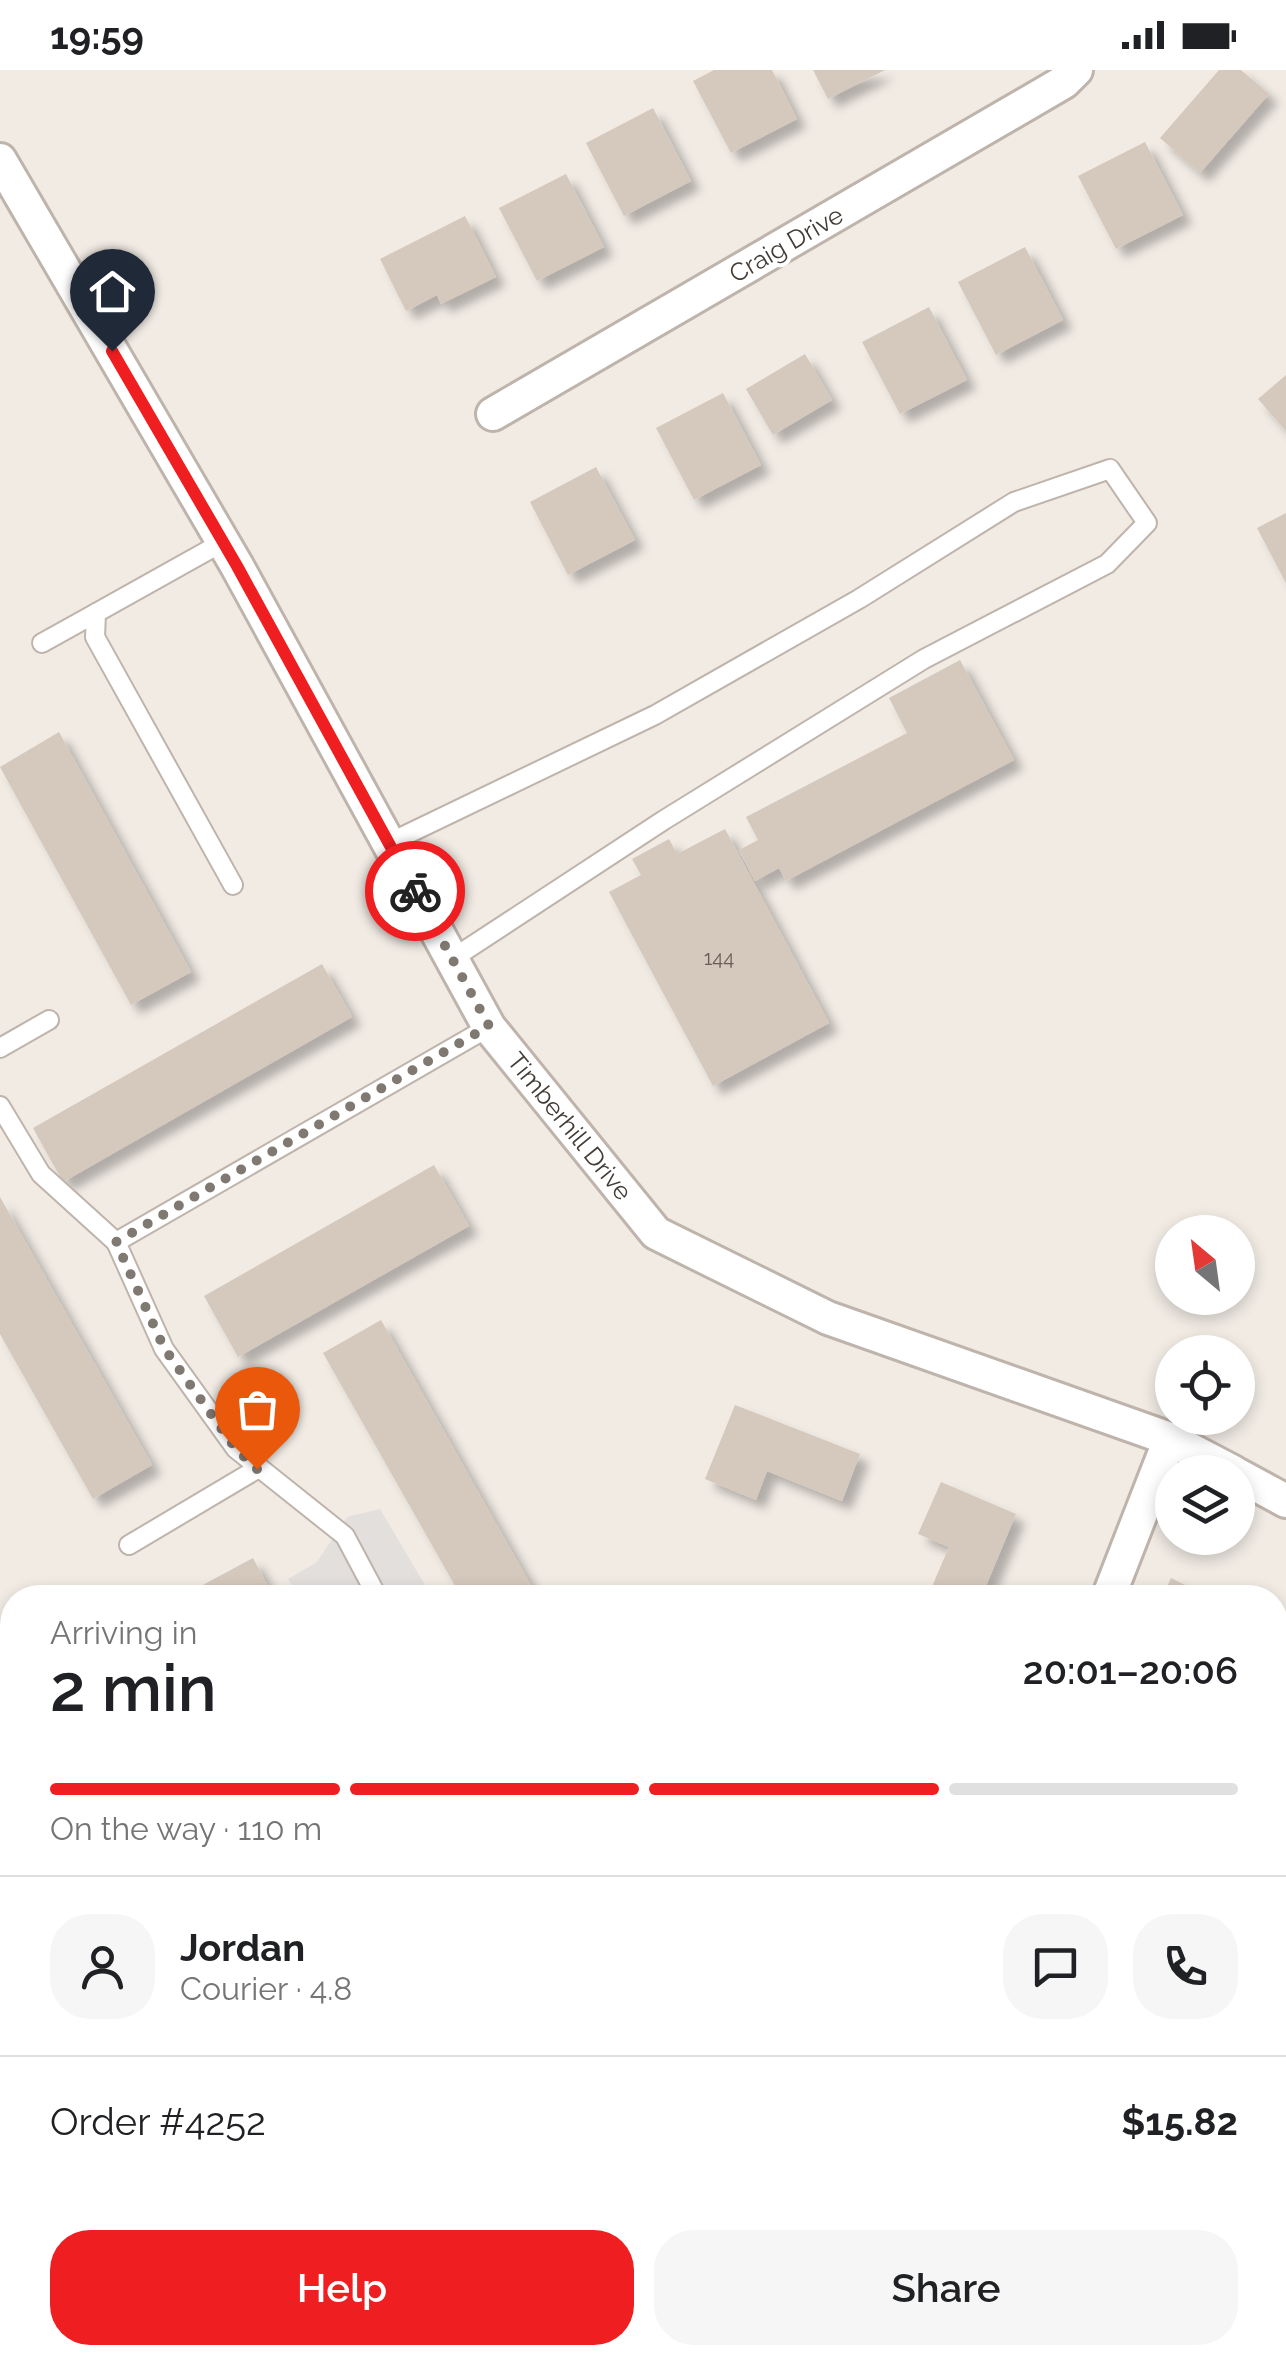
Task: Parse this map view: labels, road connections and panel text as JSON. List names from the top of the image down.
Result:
{
  "streets": {
    "street": ["Craig Drive", "Timberhill Drive"]
  },
  "house_numbers": ["144"],
  "north": "top left",
  "page": {
    "status": "19:59",
    "heading": ["2 min", "Arriving in", "20:01–20:06"],
    "panel": [
      "Jordan",
      "Courier · 4.8",
      "Order #4252",
      "$15.82"
    ],
    "bar": "On the way · 110 m",
    "buttons": ["Help", "Share"]
  }
}
